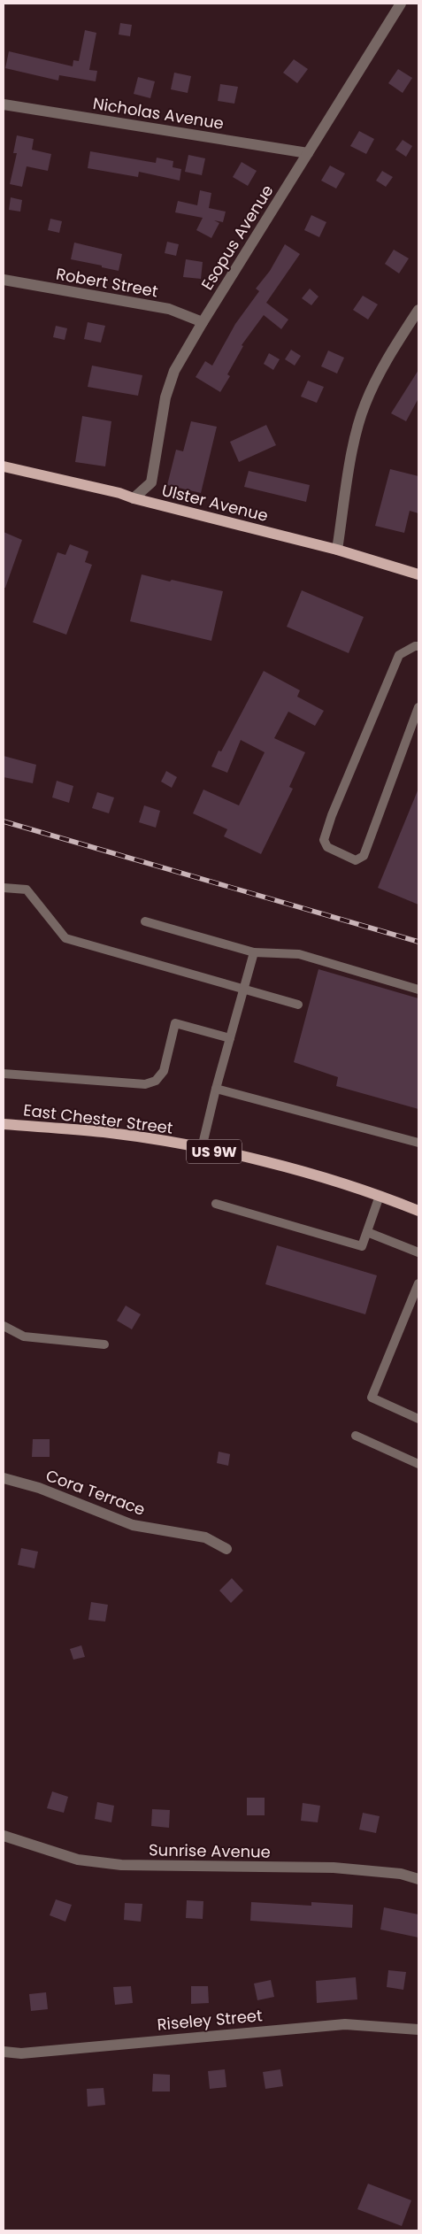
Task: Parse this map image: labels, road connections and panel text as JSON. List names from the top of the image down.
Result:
{
  "streets": {
    "main road": ["Ulster Avenue", "East Chester Street", "US 9W"],
    "street": [
      "Nicholas Avenue",
      "Esopus Avenue",
      "Robert Street",
      "Cora Terrace",
      "Sunrise Avenue",
      "Riseley Street"
    ]
  },
  "crossings": [
    ["Nicholas Avenue", "Esopus Avenue"],
    ["Esopus Avenue", "Robert Street"],
    ["Esopus Avenue", "Ulster Avenue"]
  ]
}
